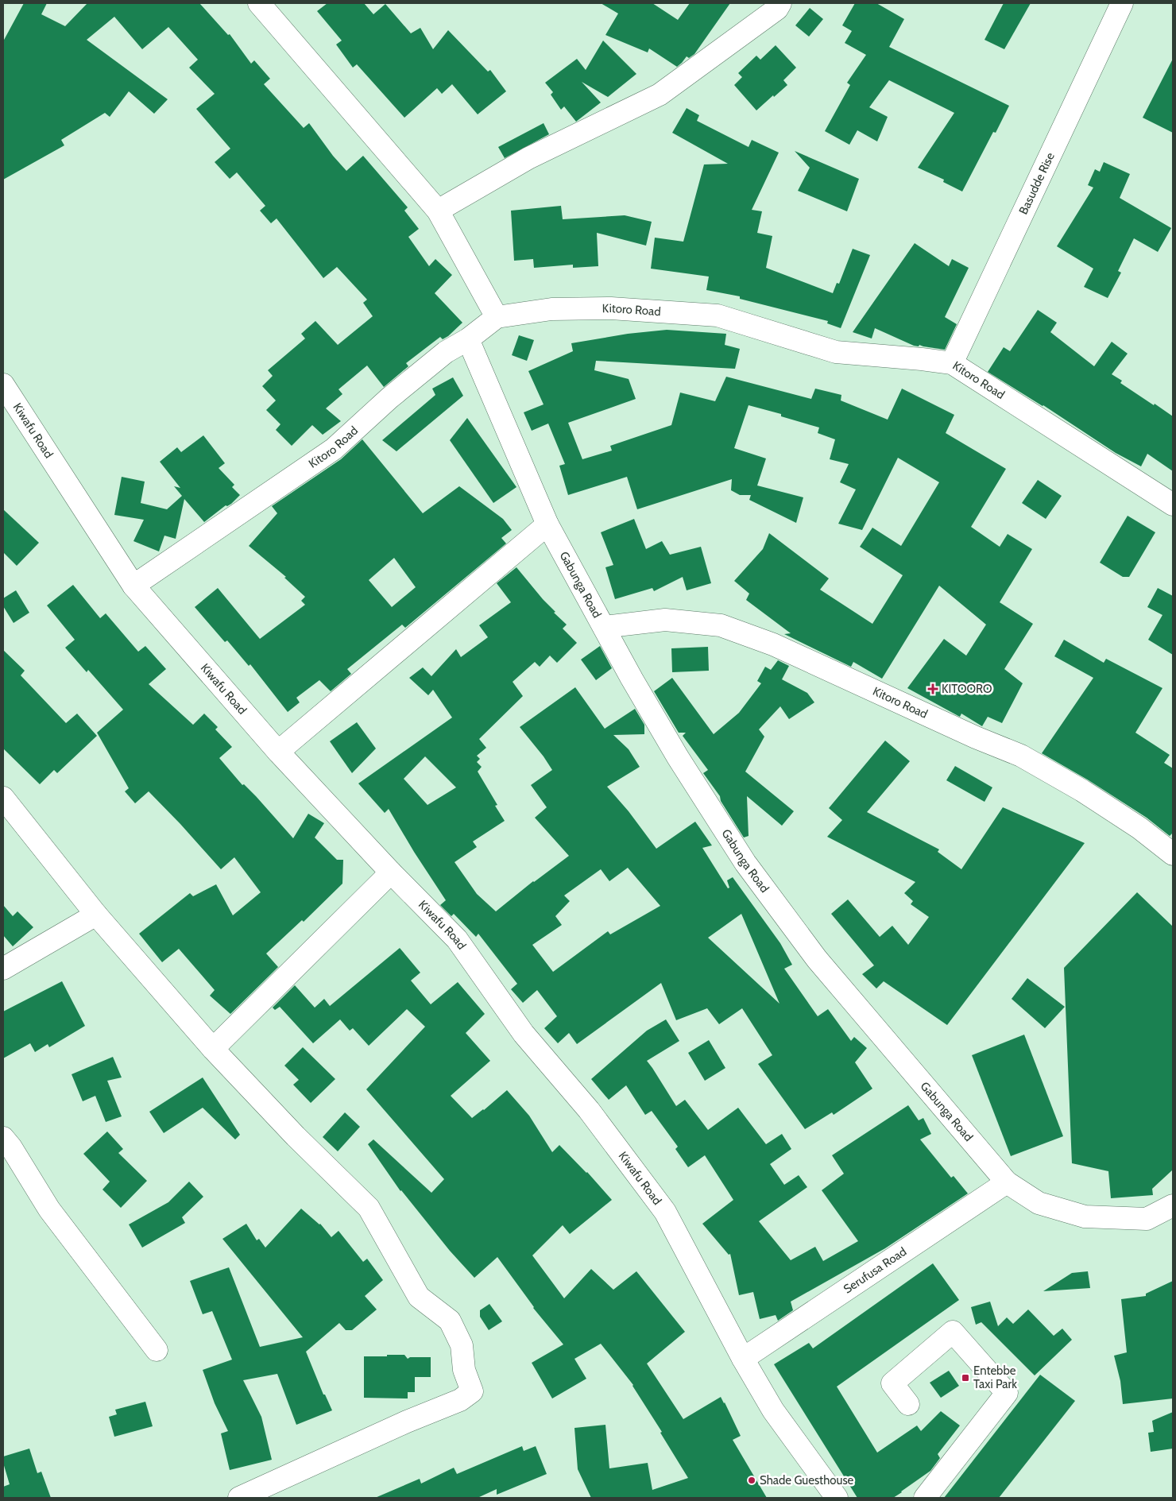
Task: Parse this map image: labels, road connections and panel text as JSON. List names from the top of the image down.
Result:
{
  "streets": {
    "street": [
      "Basudde Rise",
      "Kitoro Road",
      "Kiwafu Road",
      "Gabunga Road",
      "Serufusa Road"
    ]
  },
  "crossings": [
    ["Basudde Rise", "Kitoro Road"],
    ["Kitoro Road", "Kiwafu Road"],
    ["Kitoro Road", "Gabunga Road"],
    ["Kiwafu Road", "Serufusa Road"],
    ["Gabunga Road", "Serufusa Road"]
  ],
  "places": {
    "health": ["KITOORO"],
    "transit": ["Entebbe Taxi Park"],
    "other": ["Shade Guesthouse"]
  }
}
